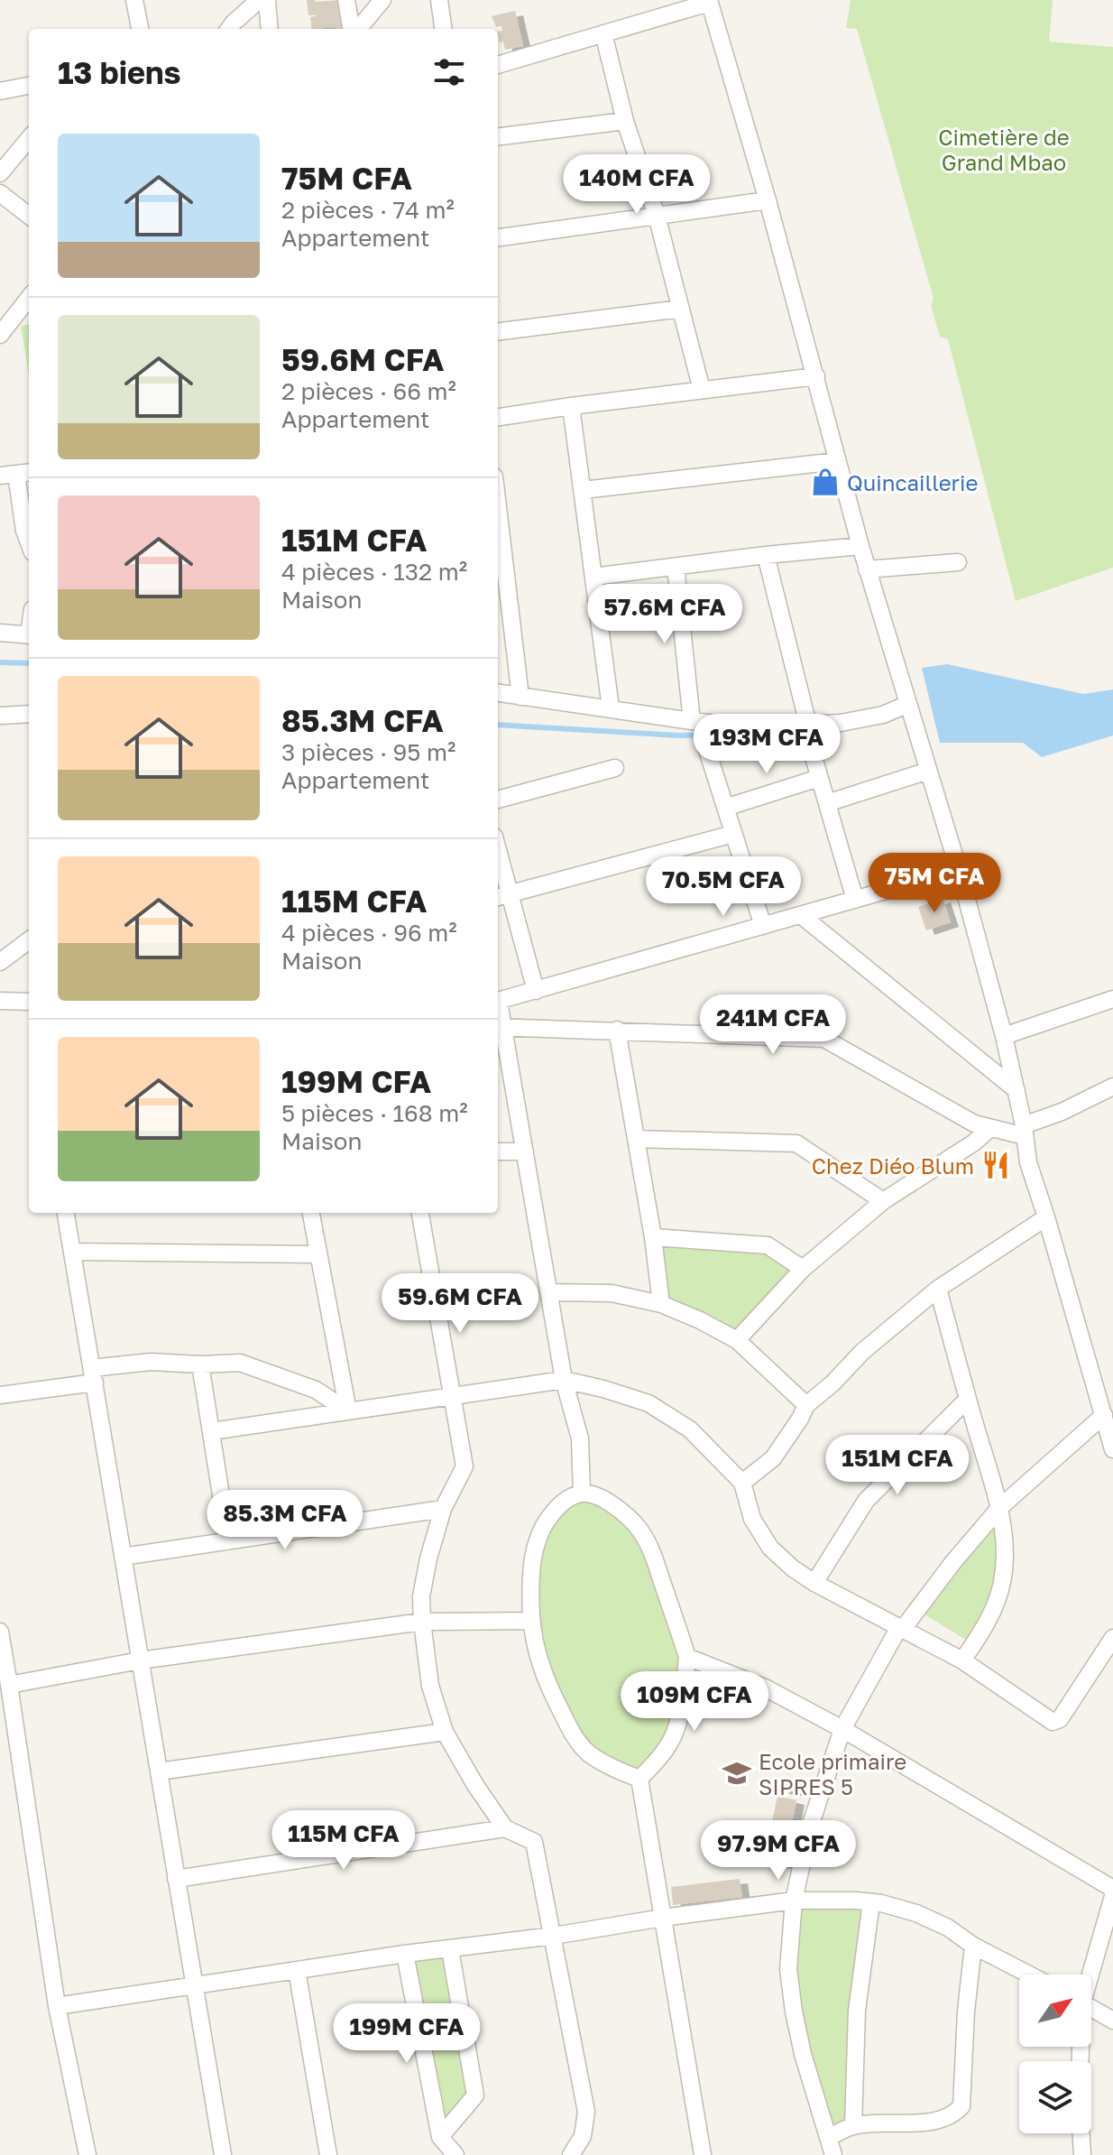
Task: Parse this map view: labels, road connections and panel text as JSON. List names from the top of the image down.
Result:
{
  "parks": ["Cimetière de Grand Mbao"],
  "places": {
    "shop": ["Quincaillerie"],
    "restaurant": ["Chez Diéo Blum"],
    "school or university": ["Ecole primaire SIPRES 5"]
  },
  "north": "top right",
  "page": {
    "heading": "13 biens",
    "list": [
      {
        "name": "75M CFA",
        "note": "2 pièces · 74 m² · Appartement"
      },
      {
        "name": "59.6M CFA",
        "note": "2 pièces · 66 m² · Appartement"
      },
      {
        "name": "151M CFA",
        "note": "4 pièces · 132 m² · Maison"
      },
      {
        "name": "85.3M CFA",
        "note": "3 pièces · 95 m² · Appartement"
      },
      {
        "name": "115M CFA",
        "note": "4 pièces · 96 m² · Maison"
      },
      {
        "name": "199M CFA",
        "note": "5 pièces · 168 m² · Maison"
      }
    ],
    "price": [
      "140M CFA",
      "57.6M CFA",
      "193M CFA",
      "75M CFA",
      "70.5M CFA",
      "241M CFA",
      "59.6M CFA",
      "151M CFA",
      "85.3M CFA",
      "109M CFA",
      "115M CFA",
      "97.9M CFA",
      "199M CFA"
    ]
  }
}
